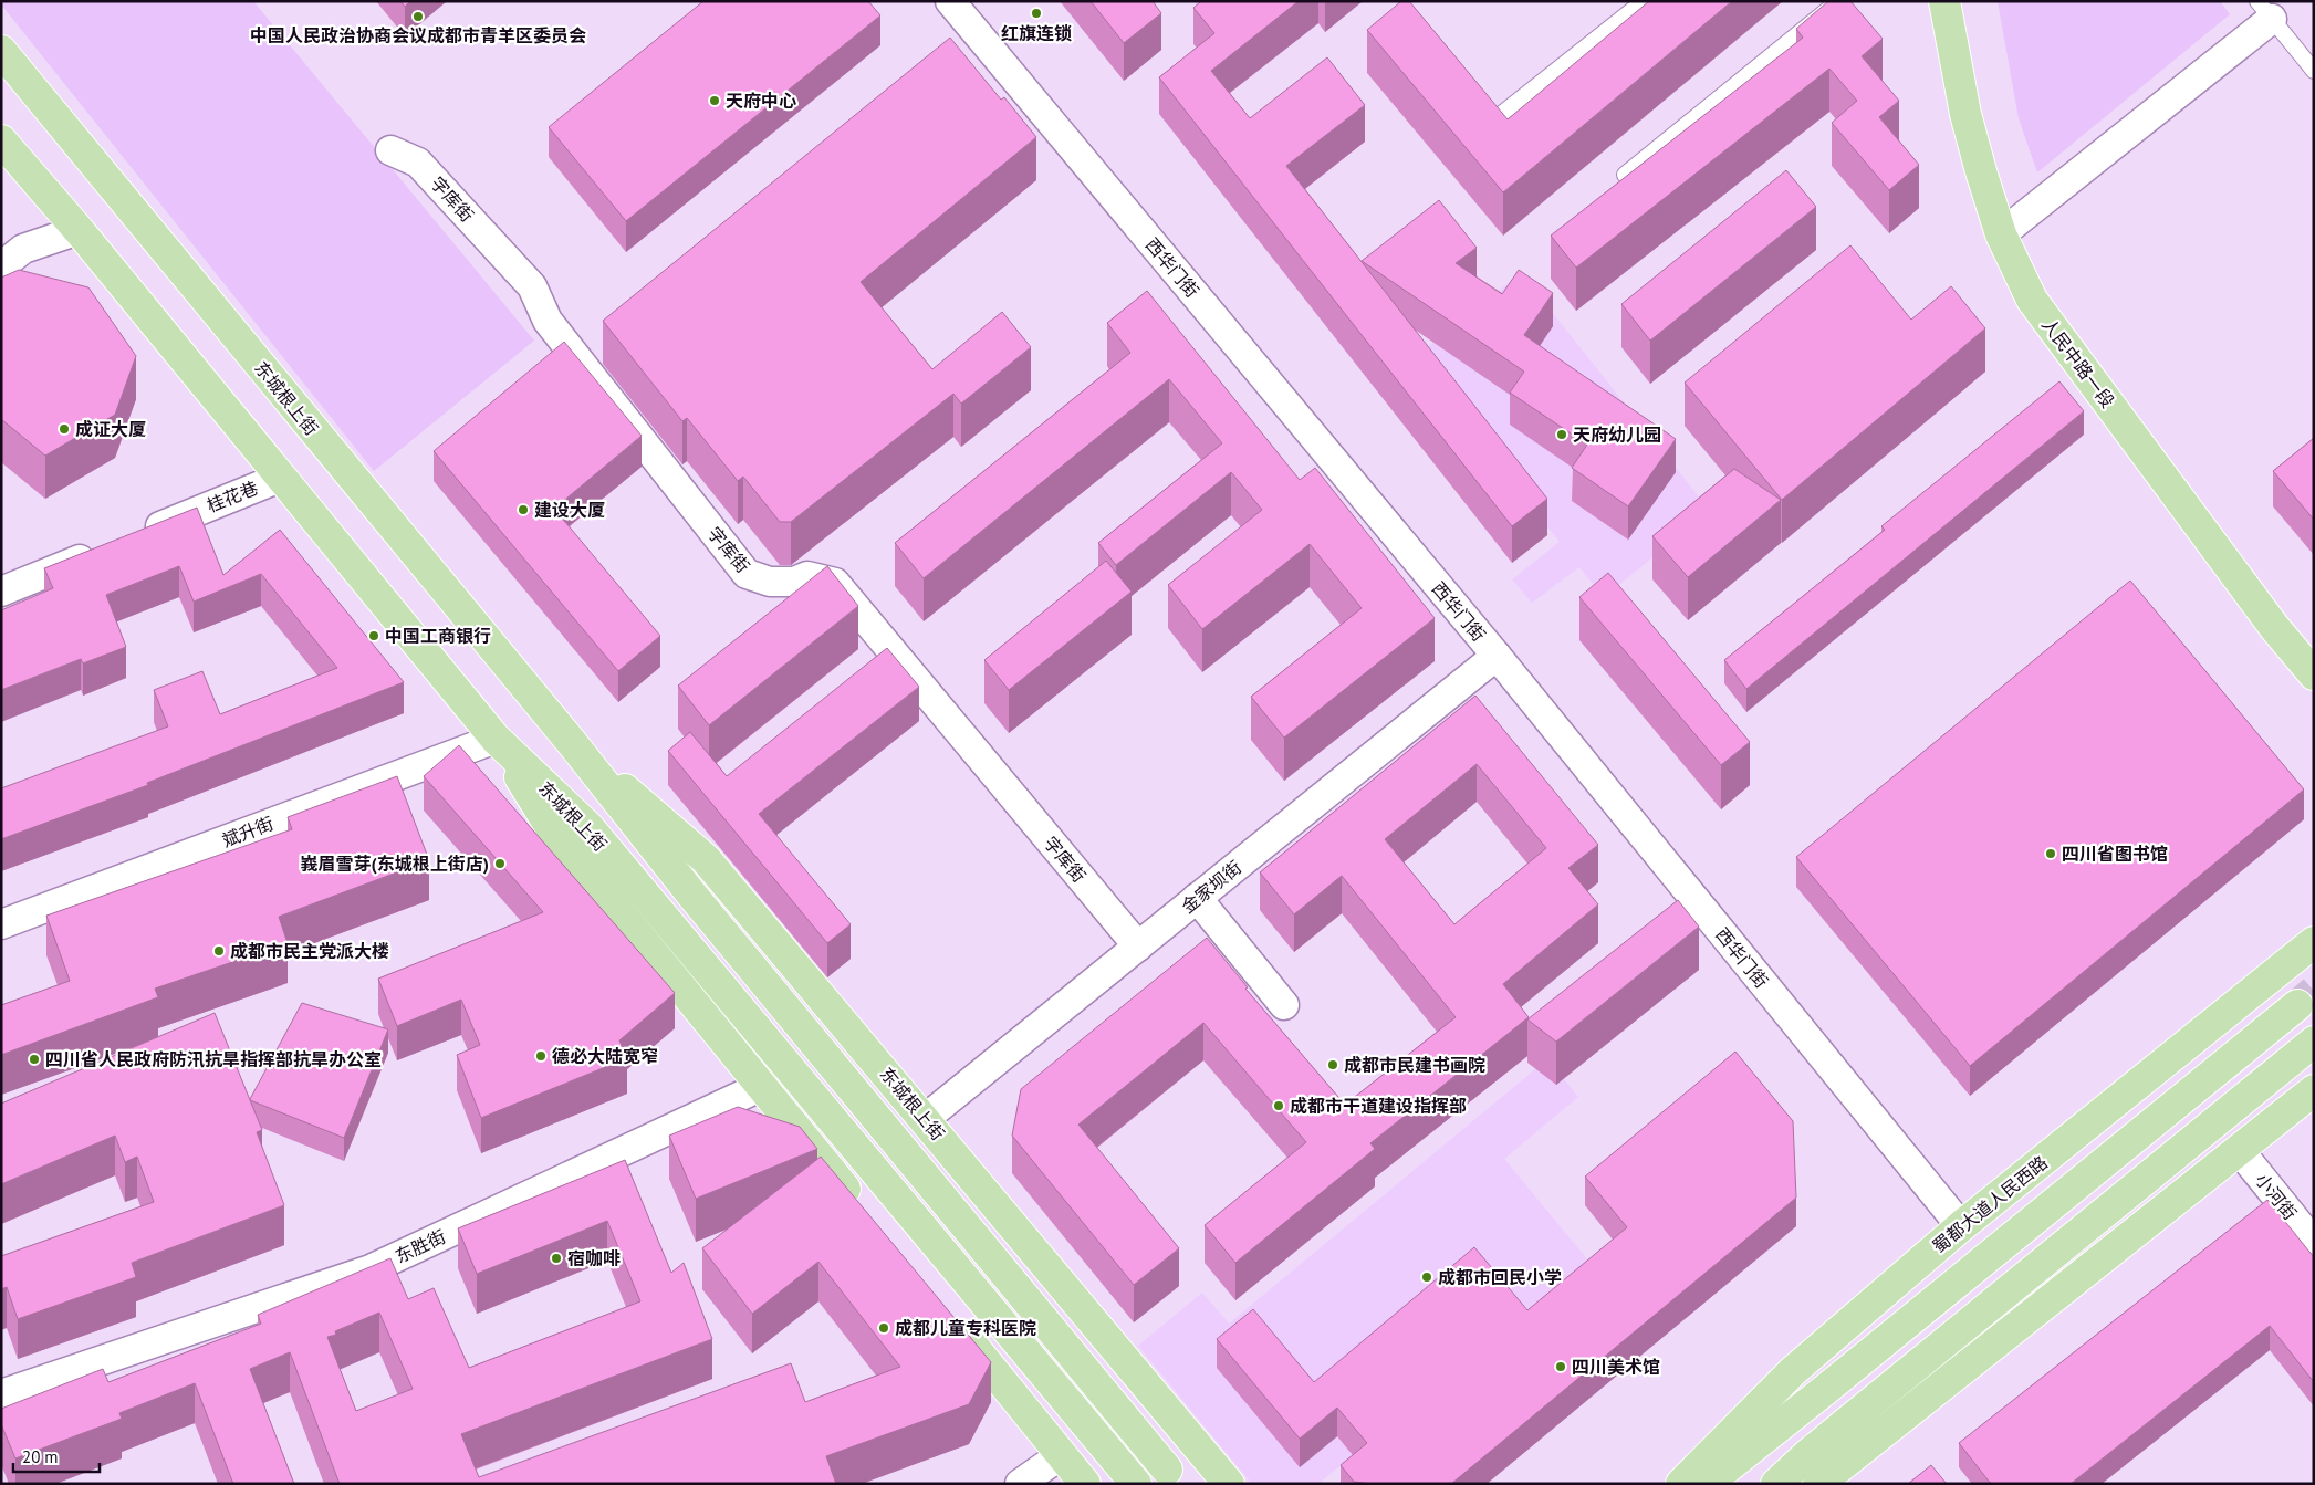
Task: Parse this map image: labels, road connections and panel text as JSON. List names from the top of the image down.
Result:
{
  "streets": {
    "main road": ["人民中路一段", "东城根上街", "蜀都大道人民西路"],
    "street": [
      "字库街",
      "西华门街",
      "桂花巷",
      "斌升街",
      "金家坝街",
      "小河街",
      "东胜街"
    ]
  },
  "crossings": [
    ["字库街", "金家坝街"],
    ["西华门街", "金家坝街"],
    ["西华门街", "蜀都大道人民西路"],
    ["东城根上街", "桂花巷"],
    ["东城根上街", "斌升街"],
    ["东城根上街", "金家坝街"],
    ["东城根上街", "东胜街"]
  ],
  "places": [
    "红旗连锁",
    "中国人民政治协商会议成都市青羊区委员会",
    "天府中心",
    "成证大厦",
    "天府幼儿园",
    "建设大厦",
    "中国工商银行",
    "四川省图书馆",
    "峩眉雪芽(东城根上街店)",
    "成都市民主党派大楼",
    "德必大陆宽窄",
    "四川省人民政府防汛抗旱指挥部抗旱办公室",
    "成都市民建书画院",
    "成都市干道建设指挥部",
    "宿咖啡",
    "成都市回民小学",
    "成都儿童专科医院",
    "四川美术馆"
  ],
  "scale_bar": "20 m"
}
